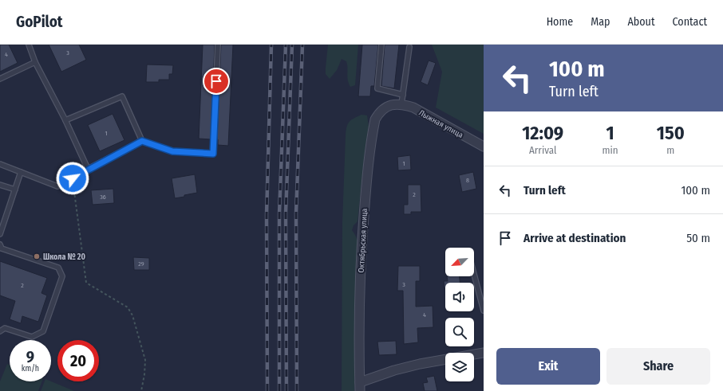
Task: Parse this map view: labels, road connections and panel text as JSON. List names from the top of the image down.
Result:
{
  "streets": {
    "street": ["Лыжная улица", "Октябрьская улица"]
  },
  "crossings": [
    ["Лыжная улица", "Октябрьская улица"]
  ],
  "places": ["Школа № 20"],
  "house_numbers": [
    "3",
    "4",
    "1",
    "1",
    "8",
    "2",
    "36",
    "29",
    "3",
    "2",
    "4"
  ],
  "north": "bottom left",
  "page": {
    "header": "GoPilot",
    "nav": [
      "Home",
      "Map",
      "About",
      "Contact"
    ],
    "turn": ["100 m", "Turn left"],
    "eta": [
      "12:09",
      "Arrival",
      "1",
      "min",
      "150",
      "m"
    ],
    "list": [
      {
        "name": "Turn left",
        "value": "100 m"
      },
      {
        "name": "Arrive at destination",
        "value": "50 m"
      }
    ],
    "speed": "9 km/h",
    "limit": "20",
    "buttons": ["Exit", "Share"]
  }
}
